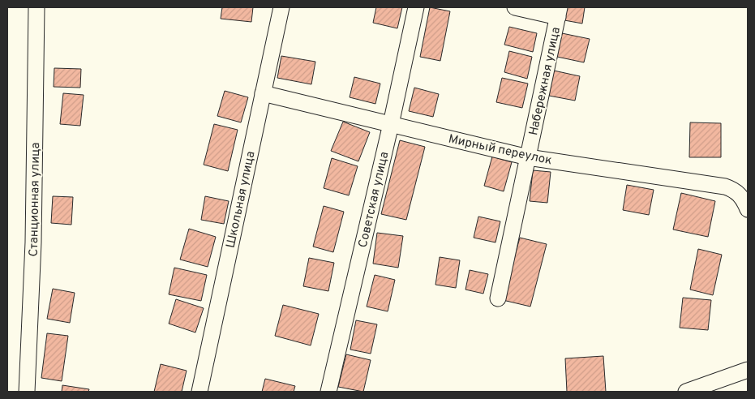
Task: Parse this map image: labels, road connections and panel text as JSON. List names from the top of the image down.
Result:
{
  "streets": {
    "street": [
      "Набережная улица",
      "Мирный переулок",
      "Станционная улица",
      "Школьная улица",
      "Советская улица"
    ]
  },
  "crossings": [
    ["Набережная улица", "Мирный переулок"],
    ["Мирный переулок", "Школьная улица"],
    ["Мирный переулок", "Советская улица"]
  ]
}
